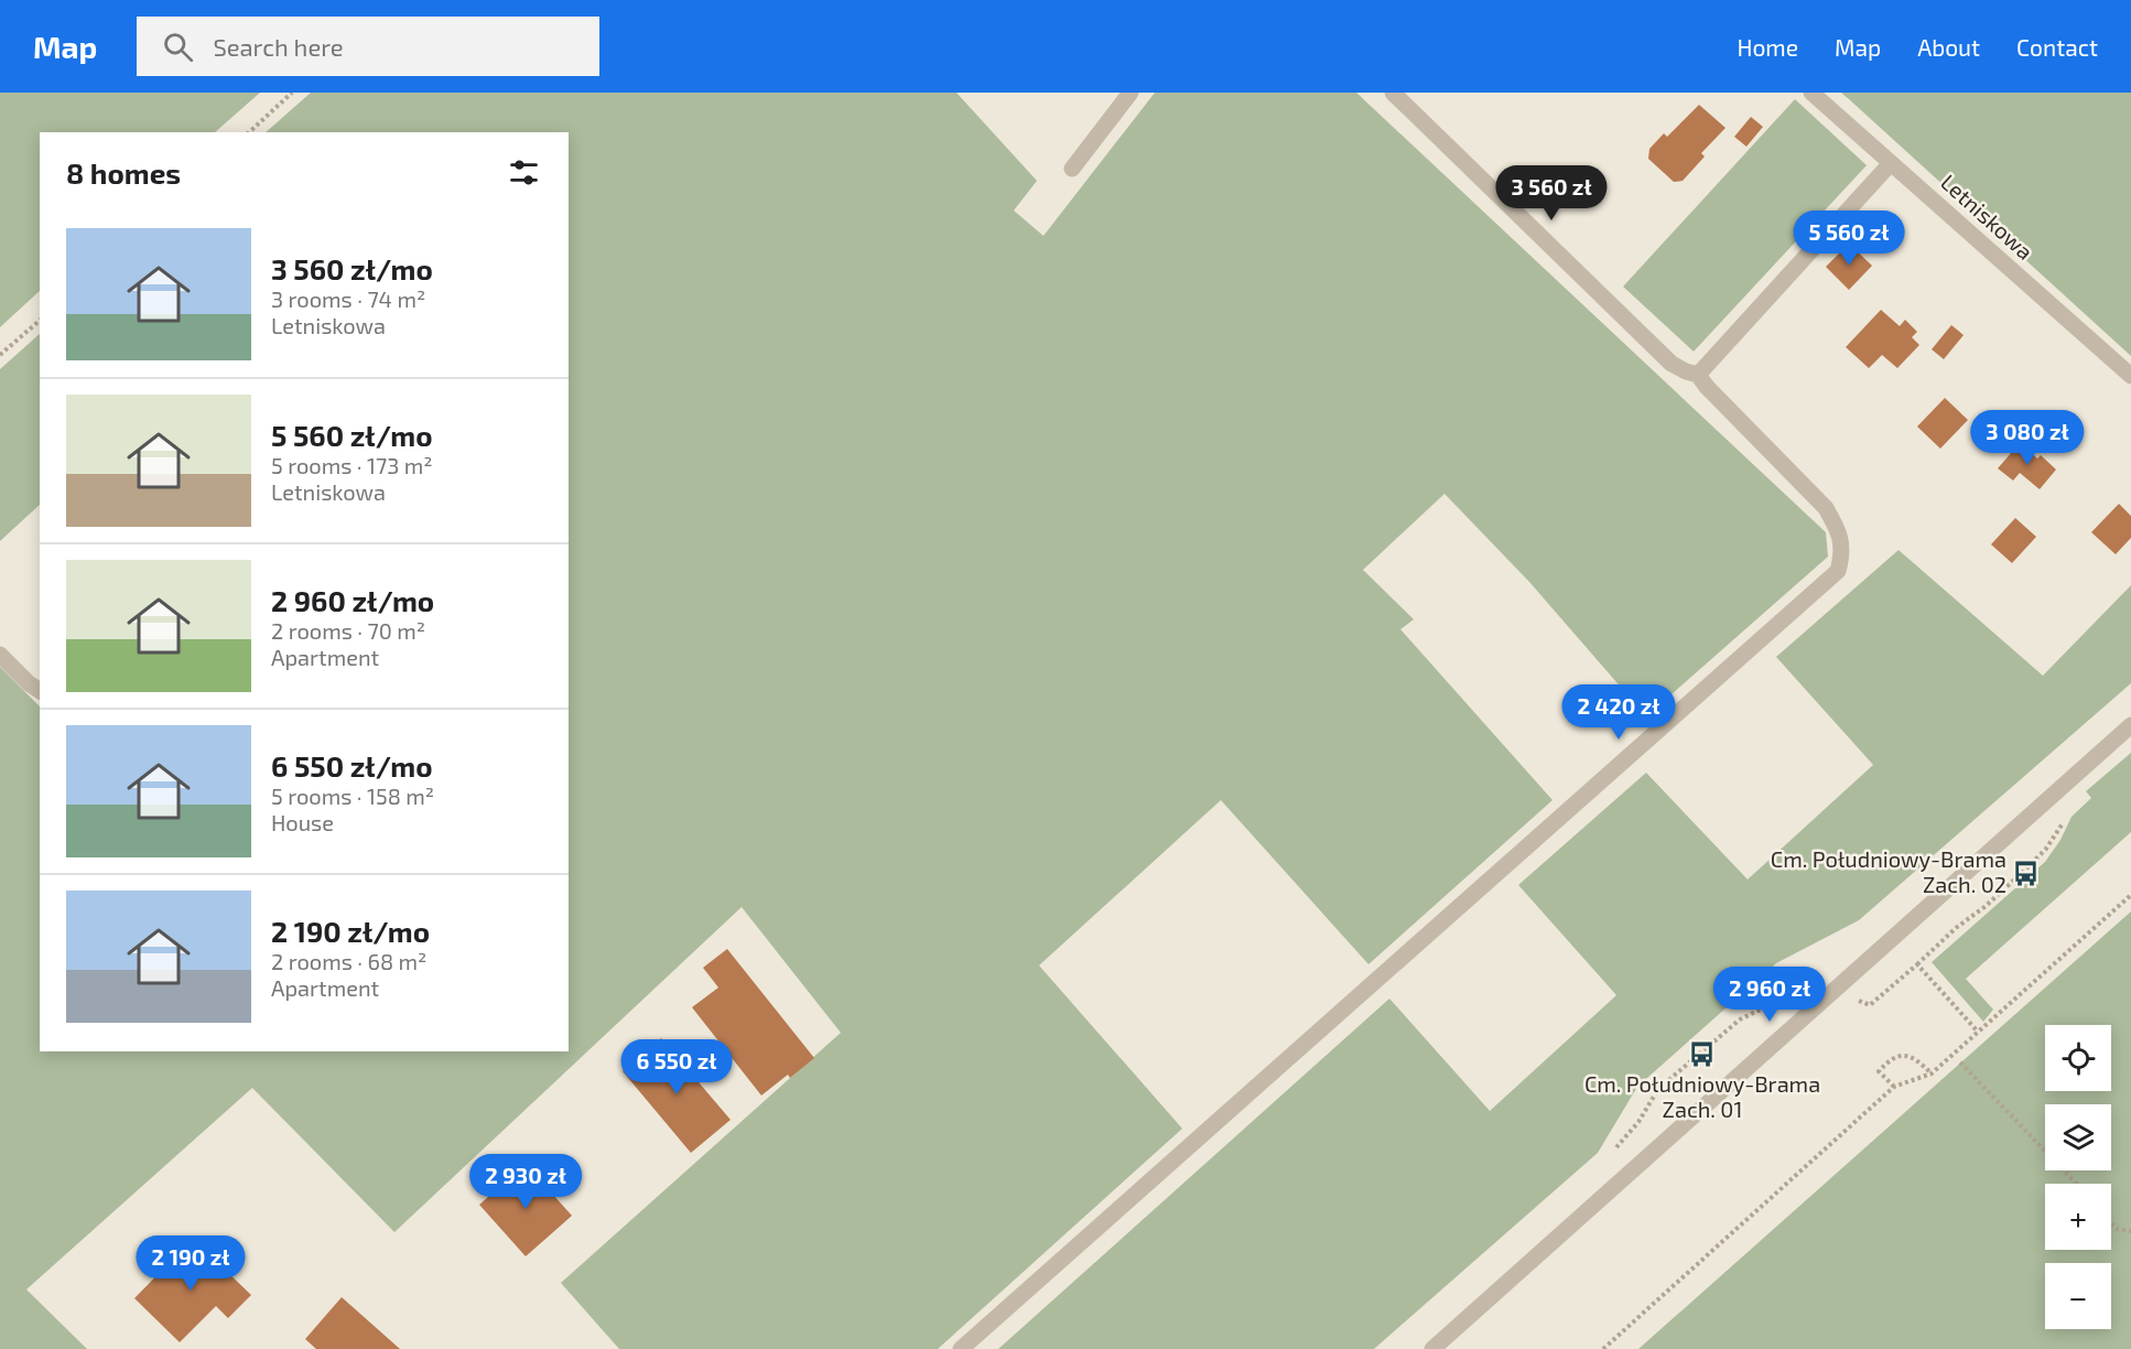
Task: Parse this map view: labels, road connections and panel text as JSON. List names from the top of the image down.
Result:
{
  "streets": {
    "street": ["Letniskowa"]
  },
  "places": {
    "bus stop": ["Cm. Południowy-Brama Zach. 02", "Cm. Południowy-Brama Zach. 01"]
  },
  "page": {
    "header": "Map",
    "search": "Search here",
    "nav": [
      "Home",
      "Map",
      "About",
      "Contact"
    ],
    "heading": "8 homes",
    "price": [
      "3 560 zł",
      "5 560 zł",
      "3 080 zł",
      "2 420 zł",
      "2 960 zł",
      "6 550 zł",
      "2 930 zł",
      "2 190 zł"
    ],
    "list": [
      {
        "name": "3 560 zł/mo",
        "note": "3 rooms · 74 m² · Letniskowa"
      },
      {
        "name": "5 560 zł/mo",
        "note": "5 rooms · 173 m² · Letniskowa"
      },
      {
        "name": "2 960 zł/mo",
        "note": "2 rooms · 70 m² · Apartment"
      },
      {
        "name": "6 550 zł/mo",
        "note": "5 rooms · 158 m² · House"
      },
      {
        "name": "2 190 zł/mo",
        "note": "2 rooms · 68 m² · Apartment"
      }
    ],
    "map_buttons": ["+", "−"]
  }
}
